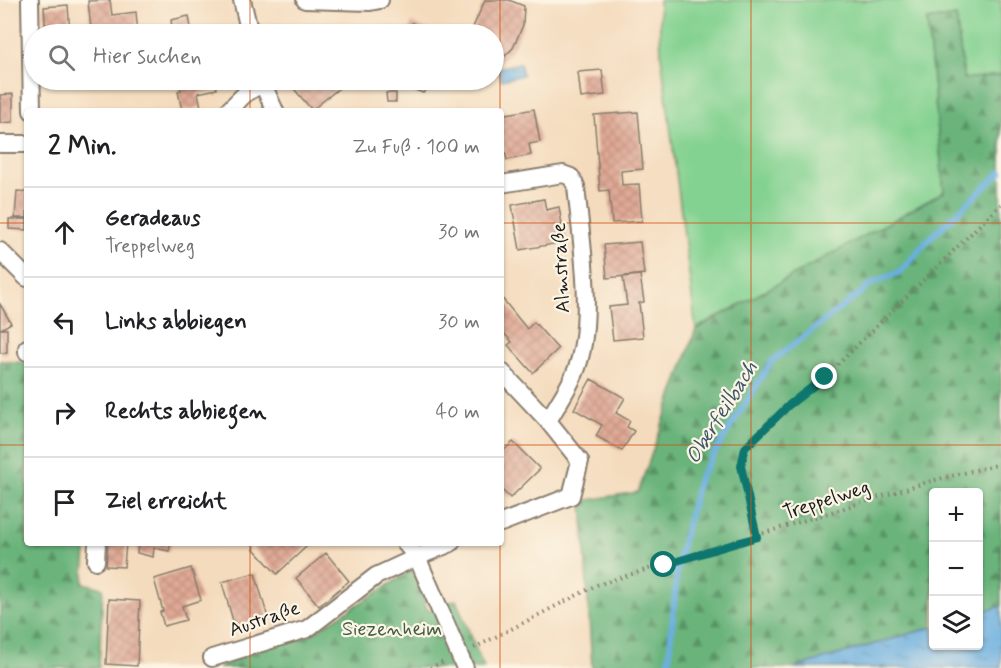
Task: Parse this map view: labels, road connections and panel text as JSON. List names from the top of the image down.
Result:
{
  "streets": {
    "street": ["Almstraße", "Austraße"],
    "path": ["Treppelweg"]
  },
  "water": ["Oberfeilbach"],
  "parks": ["Siezenheim"],
  "page": {
    "search": "Hier suchen",
    "heading": ["2 Min.", "Zu Fuß · 100 m"],
    "list": [
      ["Geradeaus", "Treppelweg", "30 m"],
      ["Links abbiegen", "30 m"],
      ["Rechts abbiegen", "40 m"],
      "Ziel erreicht"
    ],
    "map_buttons": ["+", "−"]
  }
}
